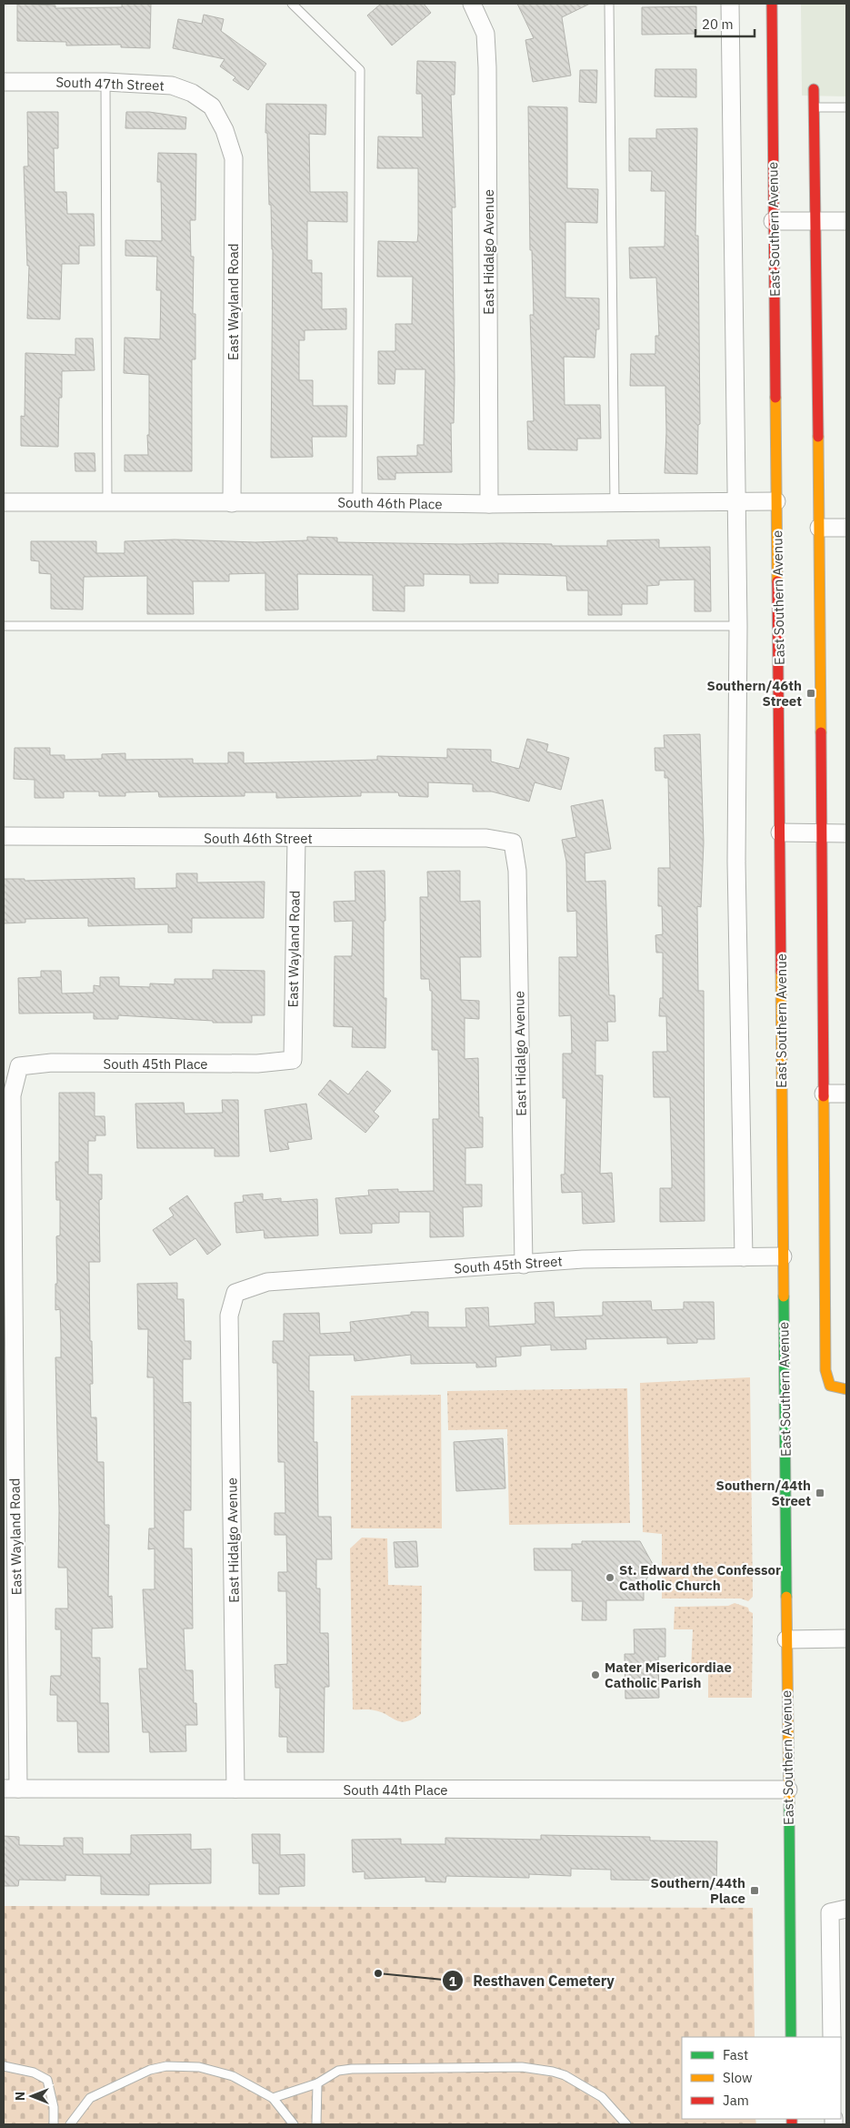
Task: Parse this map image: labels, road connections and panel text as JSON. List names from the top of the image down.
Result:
{
  "streets": {
    "main road": ["East Southern Avenue"],
    "street": [
      "South 47th Street",
      "East Hidalgo Avenue",
      "East Wayland Road",
      "South 46th Place",
      "South 46th Street",
      "South 45th Place",
      "South 45th Street",
      "South 44th Place"
    ]
  },
  "crossings": [
    ["South 47th Street", "East Wayland Road"],
    ["East Southern Avenue", "South 46th Place"],
    ["East Southern Avenue", "South 45th Street"],
    ["East Southern Avenue", "South 44th Place"],
    ["East Hidalgo Avenue", "South 46th Place"],
    ["East Hidalgo Avenue", "South 46th Street"],
    ["East Hidalgo Avenue", "South 45th Street"],
    ["East Hidalgo Avenue", "South 44th Place"],
    ["East Wayland Road", "South 46th Place"],
    ["East Wayland Road", "South 46th Street"],
    ["East Wayland Road", "South 45th Place"],
    ["East Wayland Road", "South 44th Place"]
  ],
  "places": {
    "transit": ["Southern/46th Street", "Southern/44th Street", "Southern/44th Place"],
    "other": ["St. Edward the Confessor Catholic Church", "Mater Misericordiae Catholic Parish", "Resthaven Cemetery"]
  },
  "legend": ["Fast", "Slow", "Jam"],
  "scale_bar": "20 m",
  "north": "left"
}
